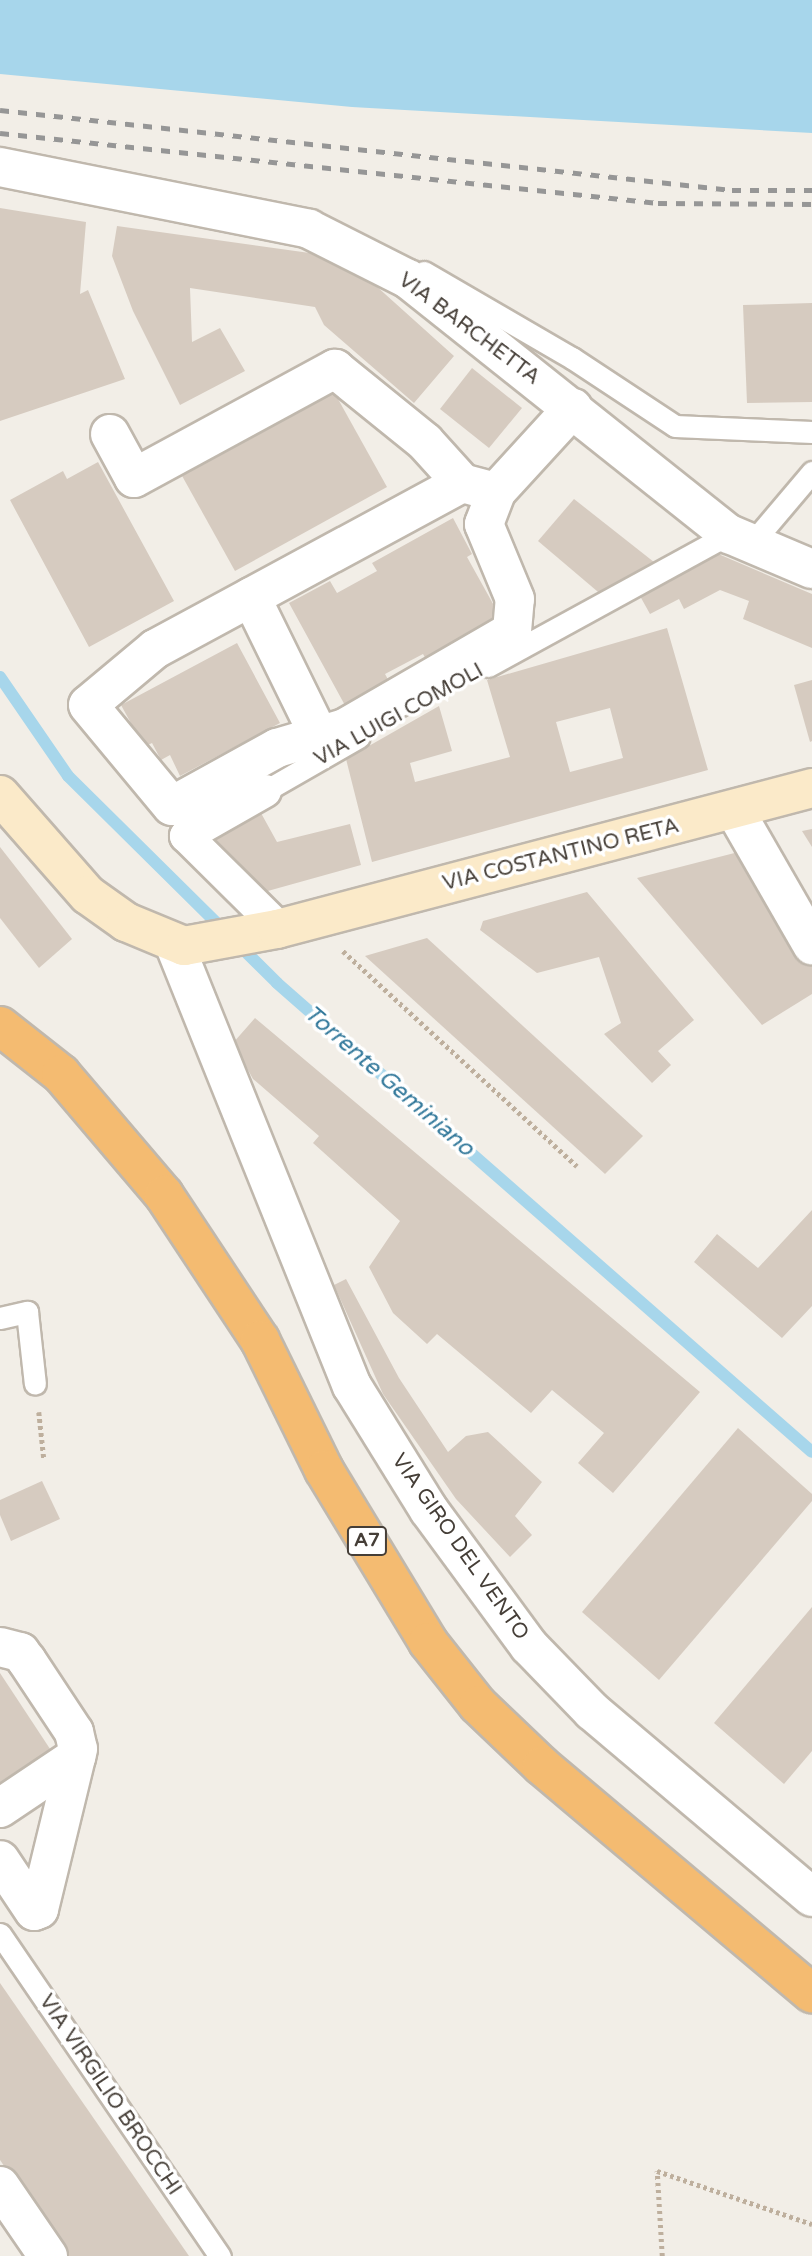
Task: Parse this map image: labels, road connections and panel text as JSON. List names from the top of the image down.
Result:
{
  "streets": {
    "highway": ["A7"],
    "main road": ["VIA COSTANTINO RETA"],
    "street": ["VIA BARCHETTA", "VIA LUIGI COMOLI", "VIA GIRO DEL VENTO"],
    "lane": ["VIA VIRGILIO BROCCHI"]
  },
  "crossings": [
    ["VIA BARCHETTA", "VIA LUIGI COMOLI"],
    ["VIA LUIGI COMOLI", "VIA COSTANTINO RETA"],
    ["VIA COSTANTINO RETA", "VIA GIRO DEL VENTO"]
  ],
  "water": ["Torrente Geminiano"]
}
